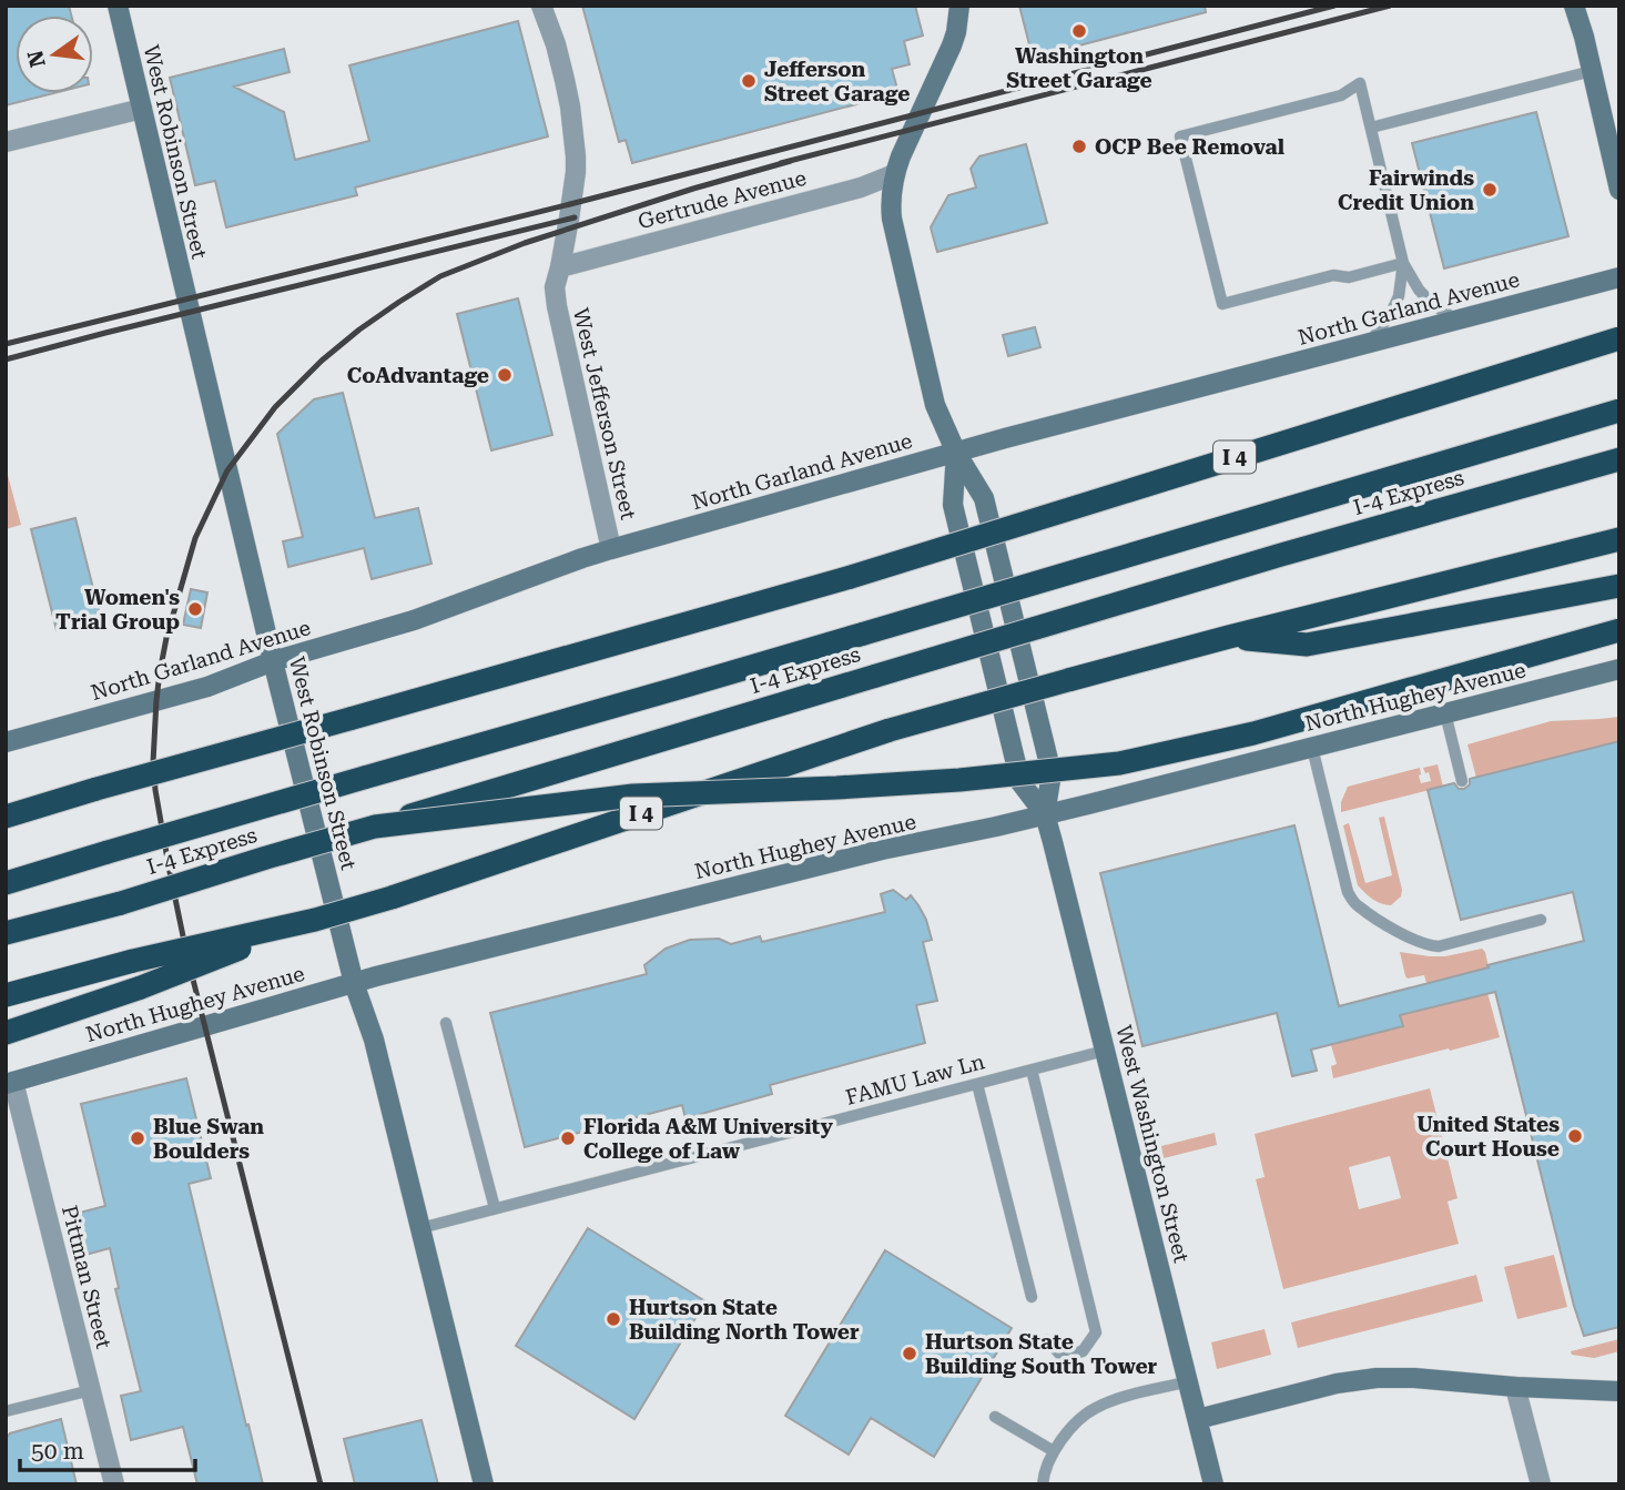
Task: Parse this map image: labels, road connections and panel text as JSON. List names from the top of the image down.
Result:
{
  "streets": {
    "highway": ["I 4", "I-4 Express"],
    "street": [
      "West Robinson Street",
      "Gertrude Avenue",
      "North Garland Avenue",
      "West Jefferson Street",
      "North Hughey Avenue",
      "West Washington Street",
      "Pittman Street"
    ],
    "lane": ["FAMU Law Ln"]
  },
  "crossings": [
    ["West Robinson Street", "North Garland Avenue"],
    ["West Robinson Street", "North Hughey Avenue"],
    ["West Robinson Street", "FAMU Law Ln"],
    ["Gertrude Avenue", "West Jefferson Street"],
    ["Gertrude Avenue", "West Washington Street"],
    ["North Garland Avenue", "West Jefferson Street"],
    ["North Garland Avenue", "West Washington Street"],
    ["North Hughey Avenue", "West Washington Street"],
    ["North Hughey Avenue", "Pittman Street"],
    ["FAMU Law Ln", "West Washington Street"]
  ],
  "places": [
    "Washington Street Garage",
    "Jefferson Street Garage",
    "OCP Bee Removal",
    "Fairwinds Credit Union",
    "CoAdvantage",
    "Women's Trial Group",
    "United States Court House",
    "Blue Swan Boulders",
    "Florida A&M University College of Law",
    "Hurtson State Building North Tower",
    "Hurtson State Building South Tower"
  ],
  "scale_bar": "50 m",
  "north": "left"
}
